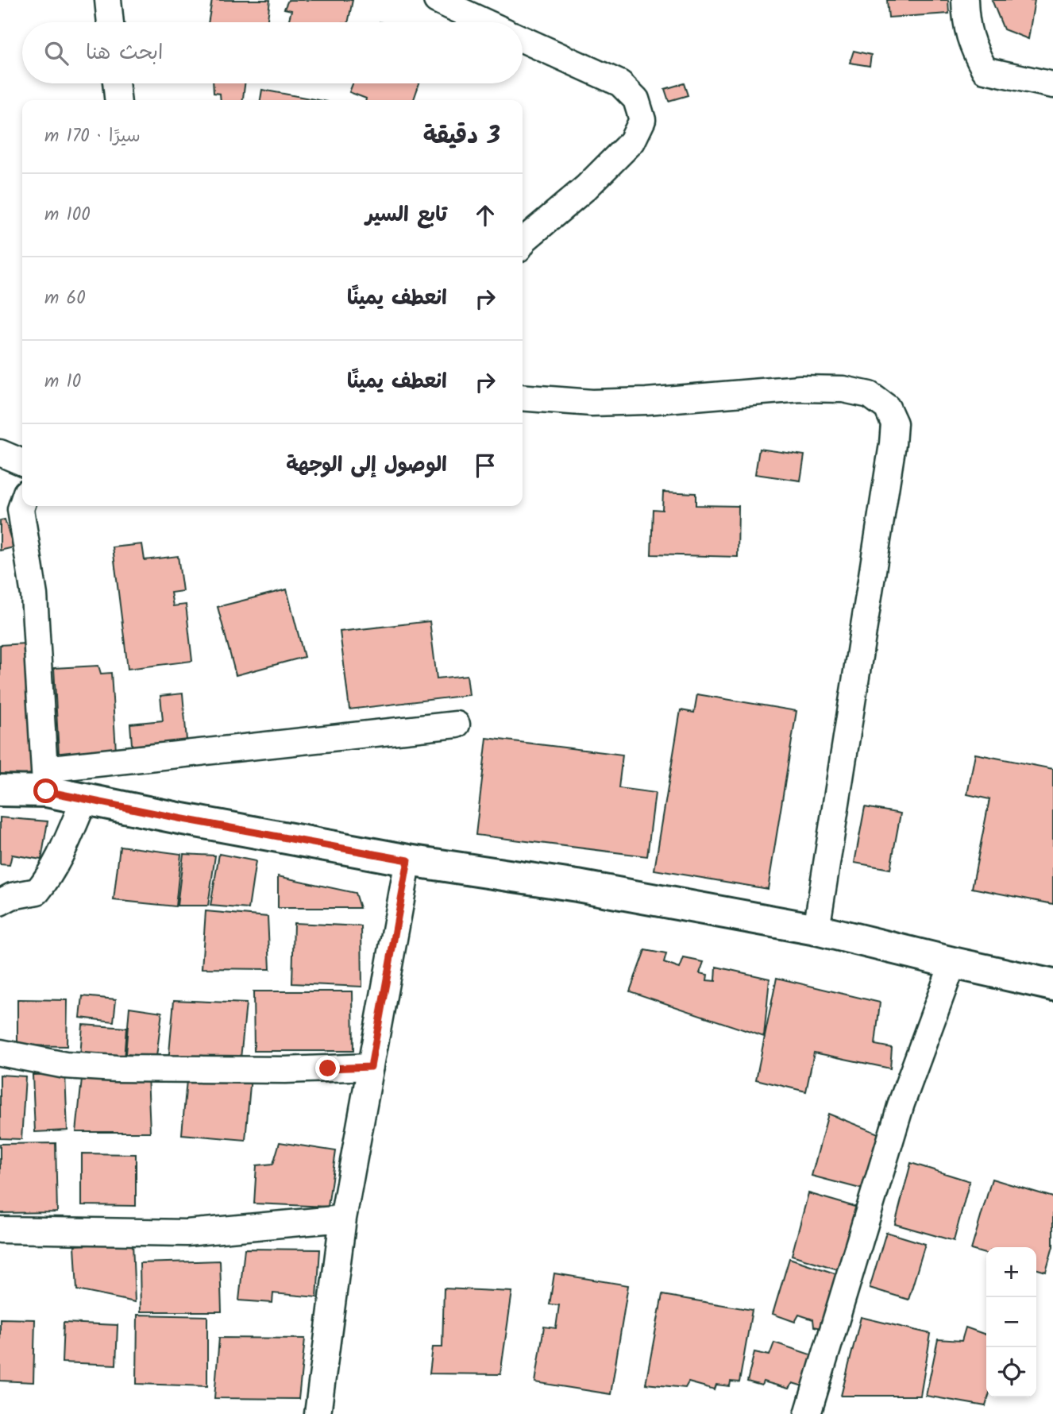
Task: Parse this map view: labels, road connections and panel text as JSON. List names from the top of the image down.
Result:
{
  "page": {
    "search": "ابحث هنا",
    "heading": ["3 دقيقة", "سيرًا · 170 m"],
    "list": [
      ["تابع السير", "100 m"],
      ["انعطف يمينًا", "60 m"],
      ["انعطف يمينًا", "10 m"],
      "الوصول إلى الوجهة"
    ],
    "map_buttons": ["+", "−"]
  }
}
